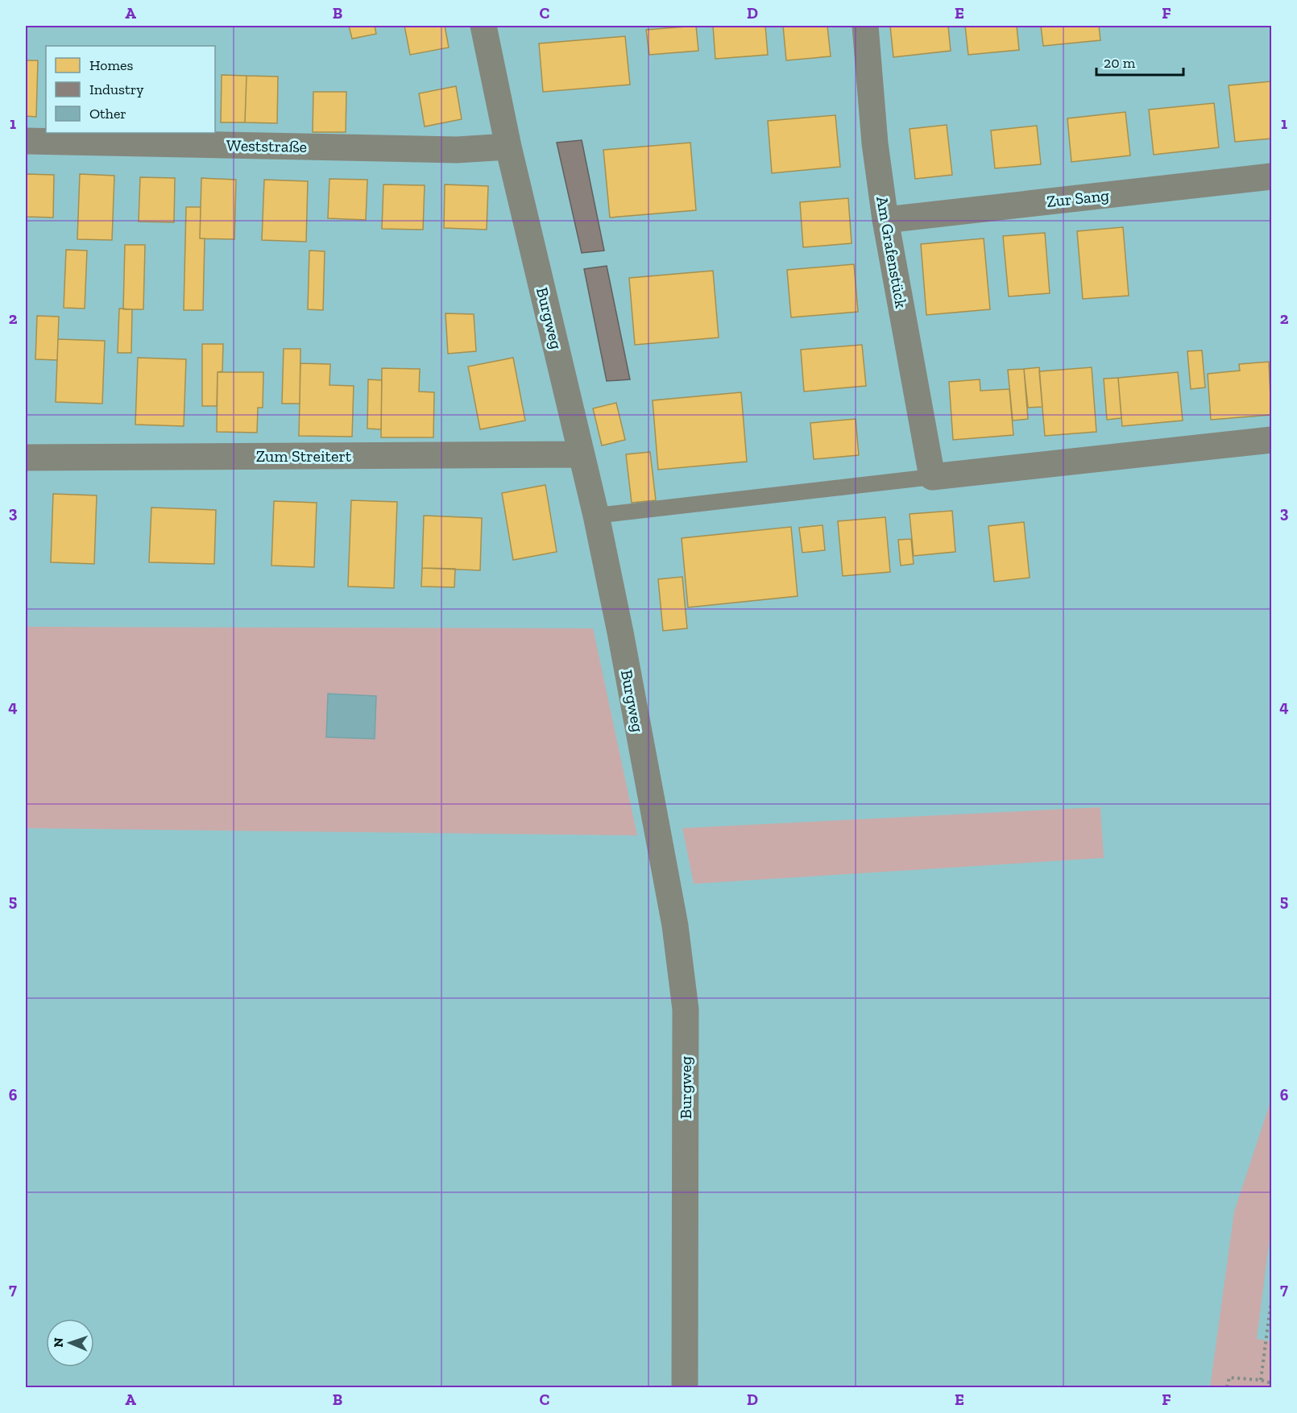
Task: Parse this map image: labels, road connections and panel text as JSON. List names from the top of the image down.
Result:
{
  "streets": {
    "street": [
      "Weststraße",
      "Zur Sang",
      "Am Grafenstück",
      "Burgweg",
      "Zum Streitert"
    ]
  },
  "crossings": [
    ["Weststraße", "Burgweg"],
    ["Zur Sang", "Am Grafenstück"],
    ["Burgweg", "Zum Streitert"]
  ],
  "legend": ["Homes", "Industry", "Other"],
  "scale_bar": "20 m",
  "north": "left",
  "grid": {
    "columns": [
      "A",
      "B",
      "C",
      "D",
      "E",
      "F"
    ],
    "rows": [
      "1",
      "2",
      "3",
      "4",
      "5",
      "6",
      "7"
    ]
  }
}
